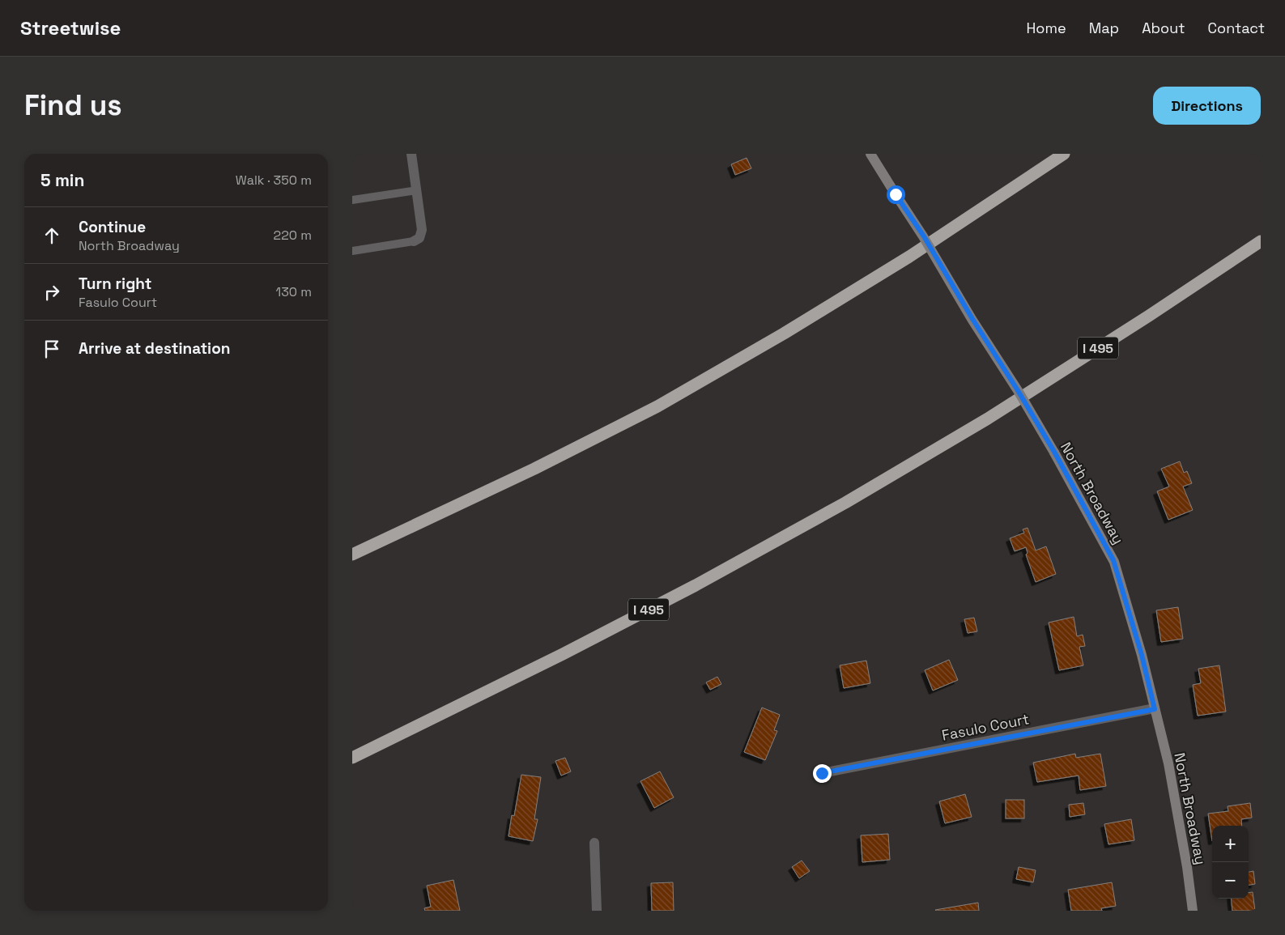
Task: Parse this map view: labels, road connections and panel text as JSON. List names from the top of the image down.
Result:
{
  "streets": {
    "highway": ["I 495"],
    "street": ["North Broadway", "Fasulo Court"]
  },
  "crossings": [
    ["North Broadway", "Fasulo Court"]
  ],
  "page": {
    "header": "Streetwise",
    "nav": [
      "Home",
      "Map",
      "About",
      "Contact"
    ],
    "buttons": "Directions",
    "title": "Find us",
    "heading": ["5 min", "Walk · 350 m"],
    "list": [
      ["Continue", "North Broadway", "220 m"],
      ["Turn right", "Fasulo Court", "130 m"],
      "Arrive at destination"
    ],
    "map_buttons": ["+", "−"]
  }
}
